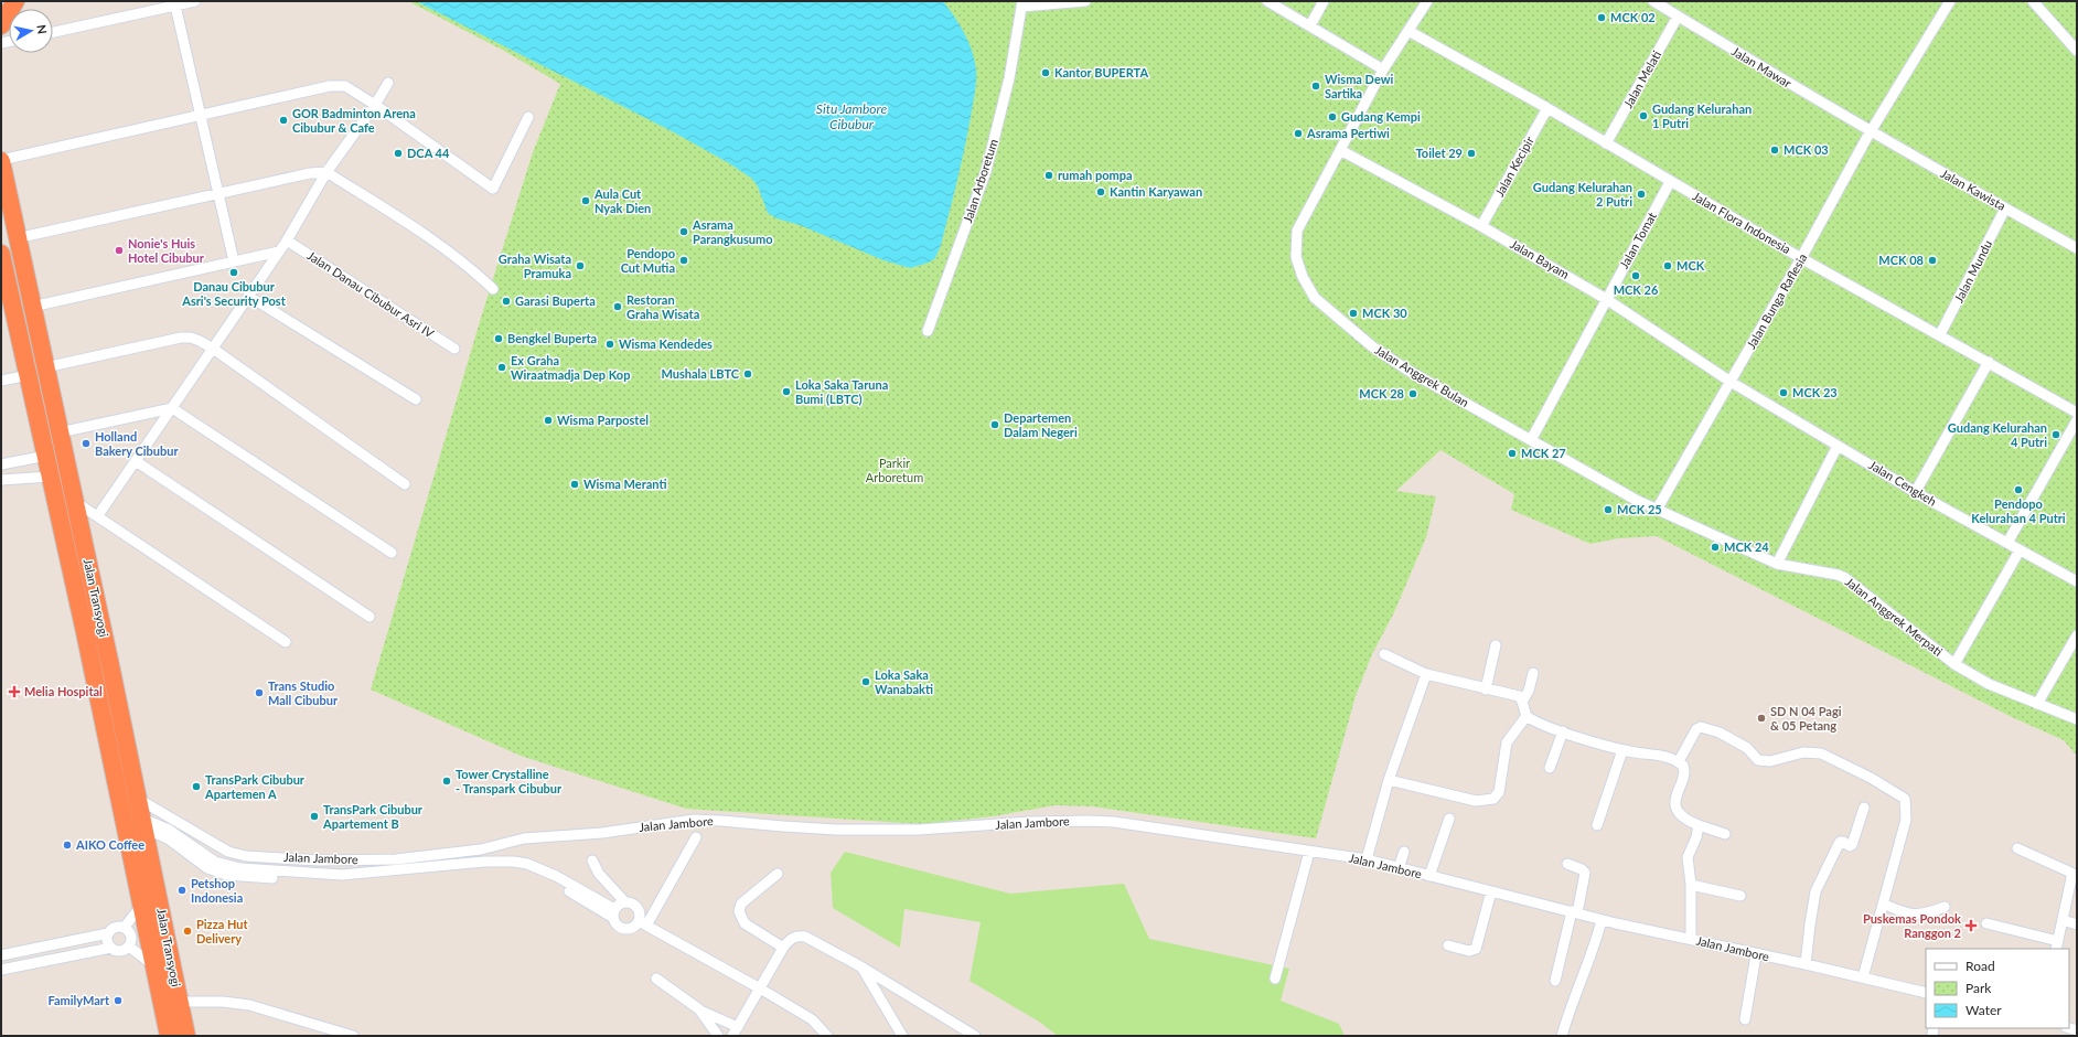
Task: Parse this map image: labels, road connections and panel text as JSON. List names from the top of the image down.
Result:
{
  "streets": {
    "highway": ["Jalan Transyogi"],
    "street": [
      "Jalan Mawar",
      "Jalan Melati",
      "Jalan Kecipir",
      "Jalan Arboretum",
      "Jalan Kawista",
      "Jalan Flora Indonesia",
      "Jalan Tomat",
      "Jalan Bayam",
      "Jalan Mundu",
      "Jalan Danau Cibubur Asri IV",
      "Jalan Bunga Raflesia",
      "Jalan Anggrek Bulan",
      "Jalan Cengkeh",
      "Jalan Anggrek Merpati",
      "Jalan Jambore"
    ]
  },
  "crossings": [
    ["Jalan Mawar", "Jalan Melati"],
    ["Jalan Mawar", "Jalan Kawista"],
    ["Jalan Mawar", "Jalan Bunga Raflesia"],
    ["Jalan Melati", "Jalan Flora Indonesia"],
    ["Jalan Kecipir", "Jalan Flora Indonesia"],
    ["Jalan Kecipir", "Jalan Bayam"],
    ["Jalan Kawista", "Jalan Mundu"],
    ["Jalan Kawista", "Jalan Bunga Raflesia"],
    ["Jalan Flora Indonesia", "Jalan Tomat"],
    ["Jalan Flora Indonesia", "Jalan Mundu"],
    ["Jalan Flora Indonesia", "Jalan Bunga Raflesia"],
    ["Jalan Flora Indonesia", "Jalan Anggrek Bulan"],
    ["Jalan Tomat", "Jalan Bayam"],
    ["Jalan Tomat", "Jalan Anggrek Bulan"],
    ["Jalan Bayam", "Jalan Bunga Raflesia"],
    ["Jalan Bayam", "Jalan Anggrek Bulan"],
    ["Jalan Bayam", "Jalan Cengkeh"],
    ["Jalan Bunga Raflesia", "Jalan Anggrek Bulan"],
    ["Jalan Bunga Raflesia", "Jalan Cengkeh"],
    ["Jalan Bunga Raflesia", "Jalan Anggrek Merpati"],
    ["Jalan Anggrek Bulan", "Jalan Anggrek Merpati"],
    ["Jalan Transyogi", "Jalan Jambore"]
  ],
  "water": ["Situ Jambore Cibubur"],
  "parks": ["Parkir Arboretum"],
  "places": {
    "other": [
      "MCK 02",
      "Kantor BUPERTA",
      "Wisma Dewi Sartika",
      "Gudang Kelurahan 1 Putri",
      "Gudang Kempi",
      "GOR Badminton Arena Cibubur & Cafe",
      "Asrama Pertiwi",
      "MCK 03",
      "DCA 44",
      "Toilet 29",
      "rumah pompa",
      "Kantin Karyawan",
      "Gudang Kelurahan 2 Putri",
      "Aula Cut Nyak Dien",
      "Asrama Parangkusumo",
      "Nonie's Huis Hotel Cibubur",
      "Pendopo Cut Mutia",
      "MCK 08",
      "Graha Wisata Pramuka",
      "MCK",
      "Danau Cibubur Asri's Security Post",
      "MCK 26",
      "Garasi Buperta",
      "Restoran Graha Wisata",
      "MCK 30",
      "Bengkel Buperta",
      "Wisma Kendedes",
      "Ex Graha Wiraatmadja Dep Kop",
      "Mushala LBTC",
      "Loka Saka Taruna Bumi (LBTC)",
      "MCK 23",
      "MCK 28",
      "Wisma Parpostel",
      "Departemen Dalam Negeri",
      "Gudang Kelurahan 4 Putri",
      "Holland Bakery Cibubur",
      "MCK 27",
      "Wisma Meranti",
      "Pendopo Kelurahan 4 Putri",
      "MCK 25",
      "MCK 24",
      "Loka Saka Wanabakti",
      "Trans Studio Mall Cibubur",
      "SD N 04 Pagi & 05 Petang",
      "Tower Crystalline - Transpark Cibubur",
      "TransPark Cibubur Apartemen A",
      "TransPark Cibubur Apartement B",
      "AIKO Coffee",
      "Petshop Indonesia",
      "Pizza Hut Delivery",
      "FamilyMart"
    ],
    "health": ["Melia Hospital", "Puskemas Pondok Ranggon 2"]
  },
  "legend": ["Road", "Park", "Water"],
  "north": "right"
}
